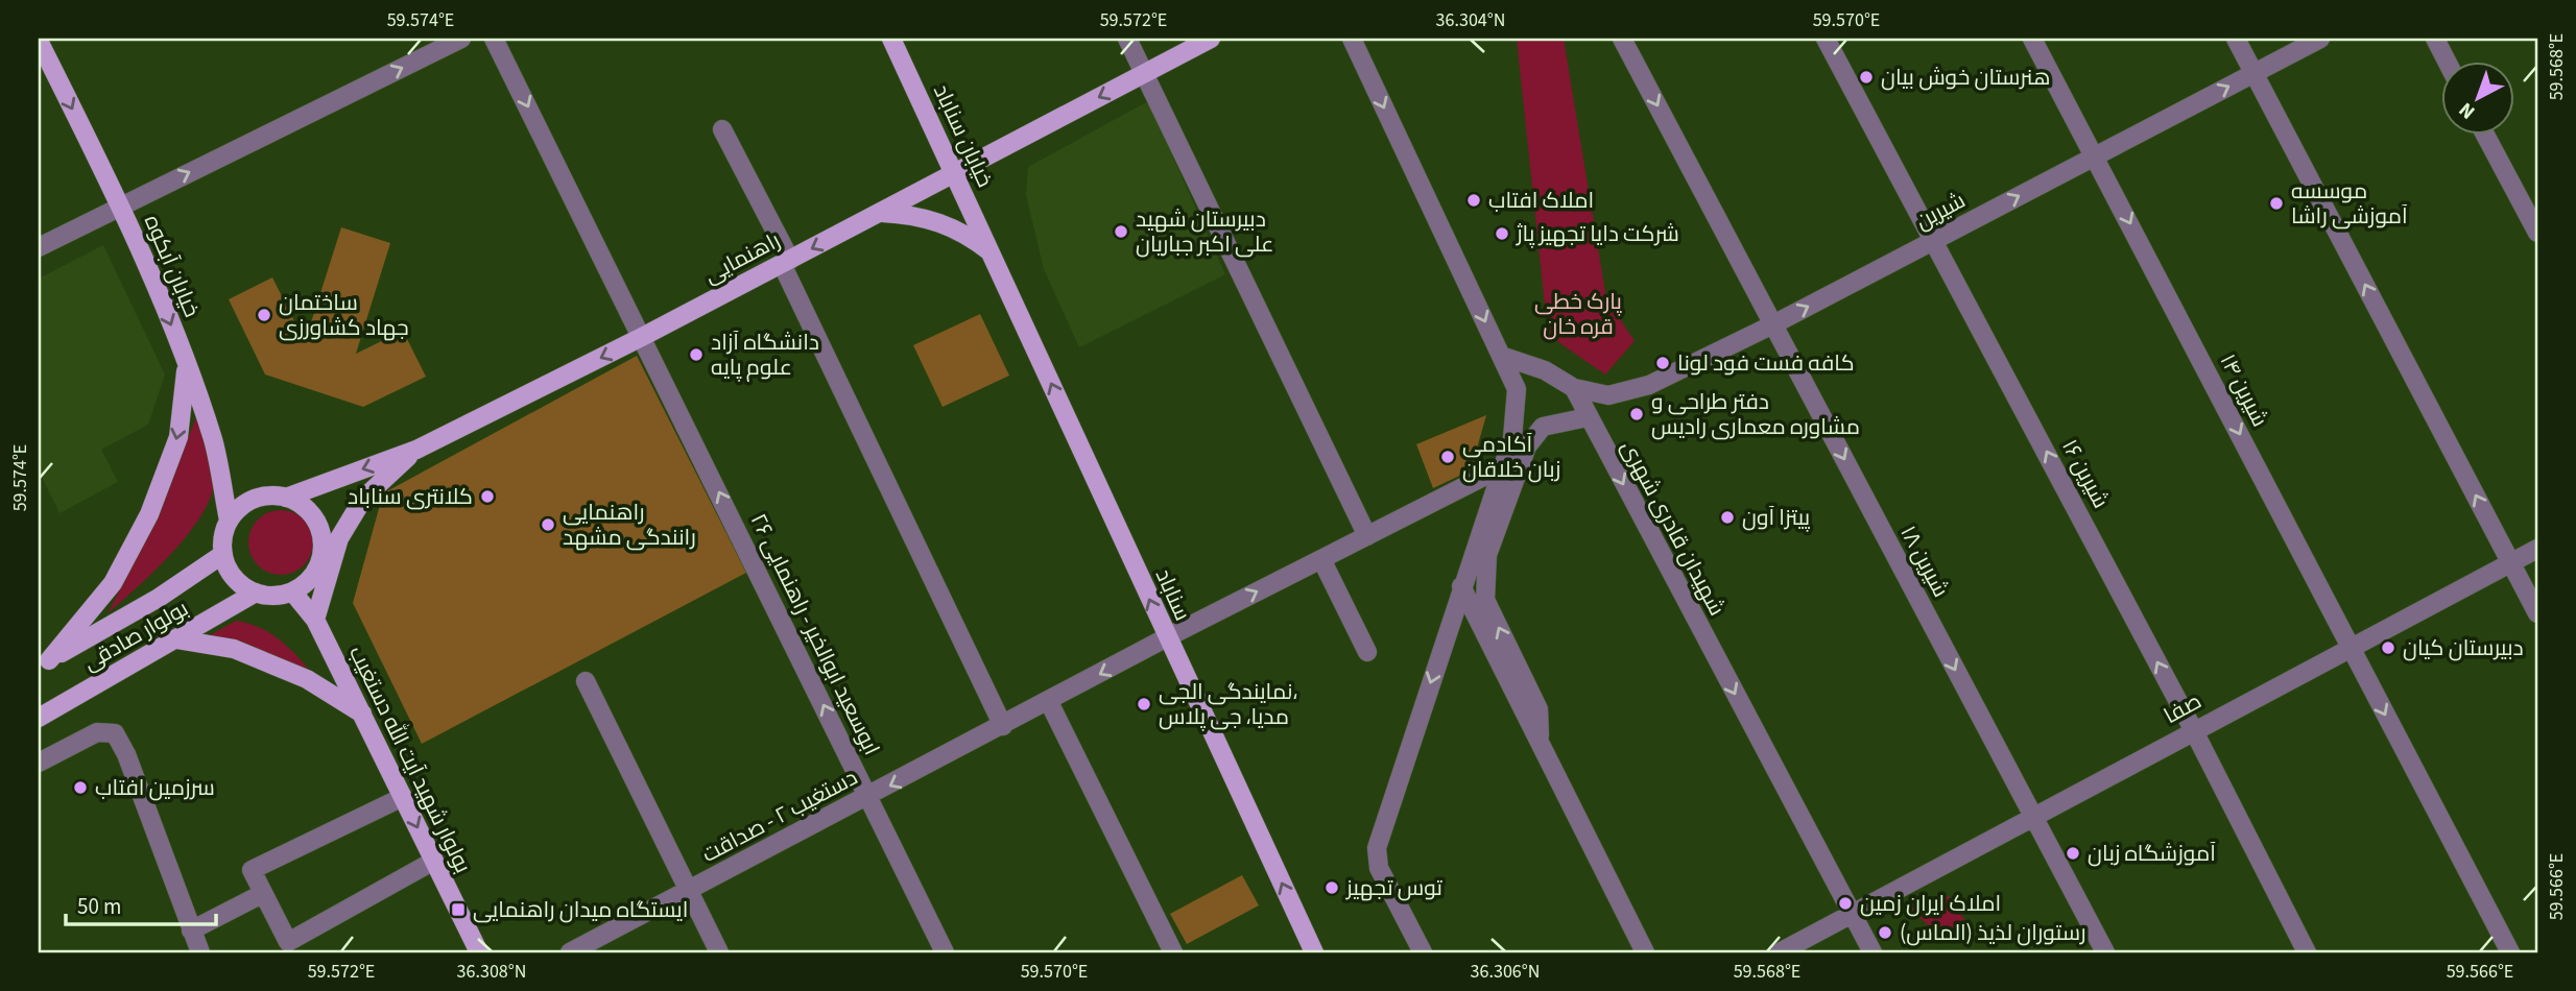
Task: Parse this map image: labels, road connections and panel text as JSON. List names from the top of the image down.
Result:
{
  "streets": {
    "main road": [
      "خیابان سناباد",
      "راهنمایی",
      "خیابان آبکوه",
      "سناباد",
      "بولوار صادقی",
      "بولوار شهید آیت الله دستغیب"
    ],
    "street": [
      "شیرین",
      "شیرین ۱۴",
      "شیرین ۱۶",
      "شهیدان قادری شهری",
      "شیرین ۱۸",
      "ابوسعید ابوالخیر - راهنمایی ۲۶",
      "صفا",
      "دستغیب ۲ - صداقت"
    ]
  },
  "crossings": [
    ["خیابان سناباد", "راهنمایی"],
    ["خیابان سناباد", "سناباد"],
    ["شیرین", "شیرین ۱۴"],
    ["شیرین", "شیرین ۱۶"],
    ["شیرین", "شهیدان قادری شهری"],
    ["شیرین", "شیرین ۱۸"],
    ["راهنمایی", "خیابان آبکوه"],
    ["راهنمایی", "ابوسعید ابوالخیر - راهنمایی ۲۶"],
    ["راهنمایی", "بولوار صادقی"],
    ["راهنمایی", "بولوار شهید آیت الله دستغیب"],
    ["خیابان آبکوه", "بولوار صادقی"],
    ["خیابان آبکوه", "بولوار شهید آیت الله دستغیب"],
    ["شیرین ۱۴", "صفا"],
    ["شیرین ۱۶", "صفا"],
    ["شهیدان قادری شهری", "صفا"],
    ["شیرین ۱۸", "صفا"],
    ["سناباد", "دستغیب ۲ - صداقت"],
    ["ابوسعید ابوالخیر - راهنمایی ۲۶", "دستغیب ۲ - صداقت"],
    ["بولوار صادقی", "بولوار شهید آیت الله دستغیب"]
  ],
  "one_way": [
    "شیرین",
    "راهنمایی",
    "خیابان آبکوه",
    "شیرین ۱۴",
    "شیرین ۱۶",
    "شهیدان قادری شهری",
    "شیرین ۱۸",
    "سناباد",
    "دستغیب ۲ - صداقت"
  ],
  "parks": ["پارک خطی قره خان"],
  "places": {
    "other": [
      "هنرستان خوش بیان",
      "املاک افتاب",
      "موسسه آموزشی راشا",
      "دبیرستان شهید علی اکبر جباریان",
      "شرکت دایا تجهیز پاژ",
      "ساختمان جهاد کشاورزی",
      "دانشگاه آزاد علوم پایه",
      "کافه فست فود لونا",
      "دفتر طراحی و مشاوره معماری رادیس",
      "آکادمی زبان خلاقان",
      "کلانتری سناباد",
      "پیتزا آون",
      "راهنمایی رانندگی مشهد",
      "دبیرستان کیان",
      "نمایندگی الجی، مدیا، جی پلاس",
      "سرزمین افتاب",
      "آموزشگاه زبان",
      "توس تجهیز",
      "املاک ایران زمین",
      "رستوران لذیذ (الماس)"
    ],
    "transit": ["ایستگاه میدان راهنمایی"]
  },
  "scale_bar": "50 m",
  "north": "bottom left",
  "coordinates": [
    "59.574°E",
    "59.572°E",
    "36.304°N",
    "59.570°E",
    "59.568°E",
    "59.566°E",
    "36.308°N",
    "36.306°N"
  ]
}
